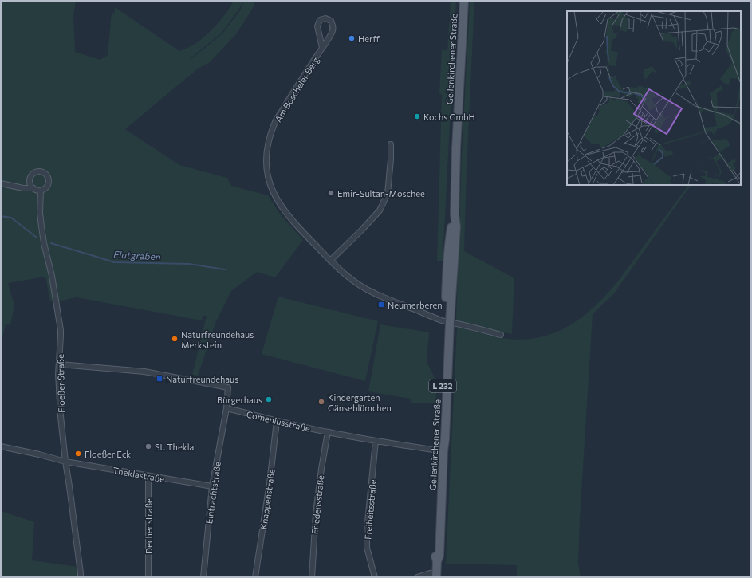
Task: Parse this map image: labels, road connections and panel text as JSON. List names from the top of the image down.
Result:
{
  "streets": {
    "main road": ["Geilenkirchener Straße", "L 232"],
    "street": [
      "Am Boscheler Berg",
      "Floeßer Straße",
      "Comeniusstraße",
      "Theklastraße",
      "Eintrachtstraße",
      "Knappenstraße",
      "Friedensstraße",
      "Freiheitsstraße",
      "Dechenstraße"
    ]
  },
  "crossings": [
    ["Geilenkirchener Straße", "Am Boscheler Berg"],
    ["Geilenkirchener Straße", "Comeniusstraße"],
    ["Floeßer Straße", "Theklastraße"],
    ["Comeniusstraße", "Eintrachtstraße"],
    ["Comeniusstraße", "Knappenstraße"],
    ["Comeniusstraße", "Friedensstraße"],
    ["Comeniusstraße", "Freiheitsstraße"],
    ["Theklastraße", "Eintrachtstraße"],
    ["Theklastraße", "Dechenstraße"]
  ],
  "water": ["Flutgraben"],
  "places": {
    "other": [
      "Herff",
      "Kochs GmbH",
      "Emir-Sultan-Moschee",
      "Naturfreundehaus Merkstein",
      "Bürgerhaus",
      "Kindergarten Gänseblümchen",
      "St. Thekla",
      "Floeßer Eck"
    ],
    "transit": ["Neumerberen", "Naturfreundehaus"]
  }
}
